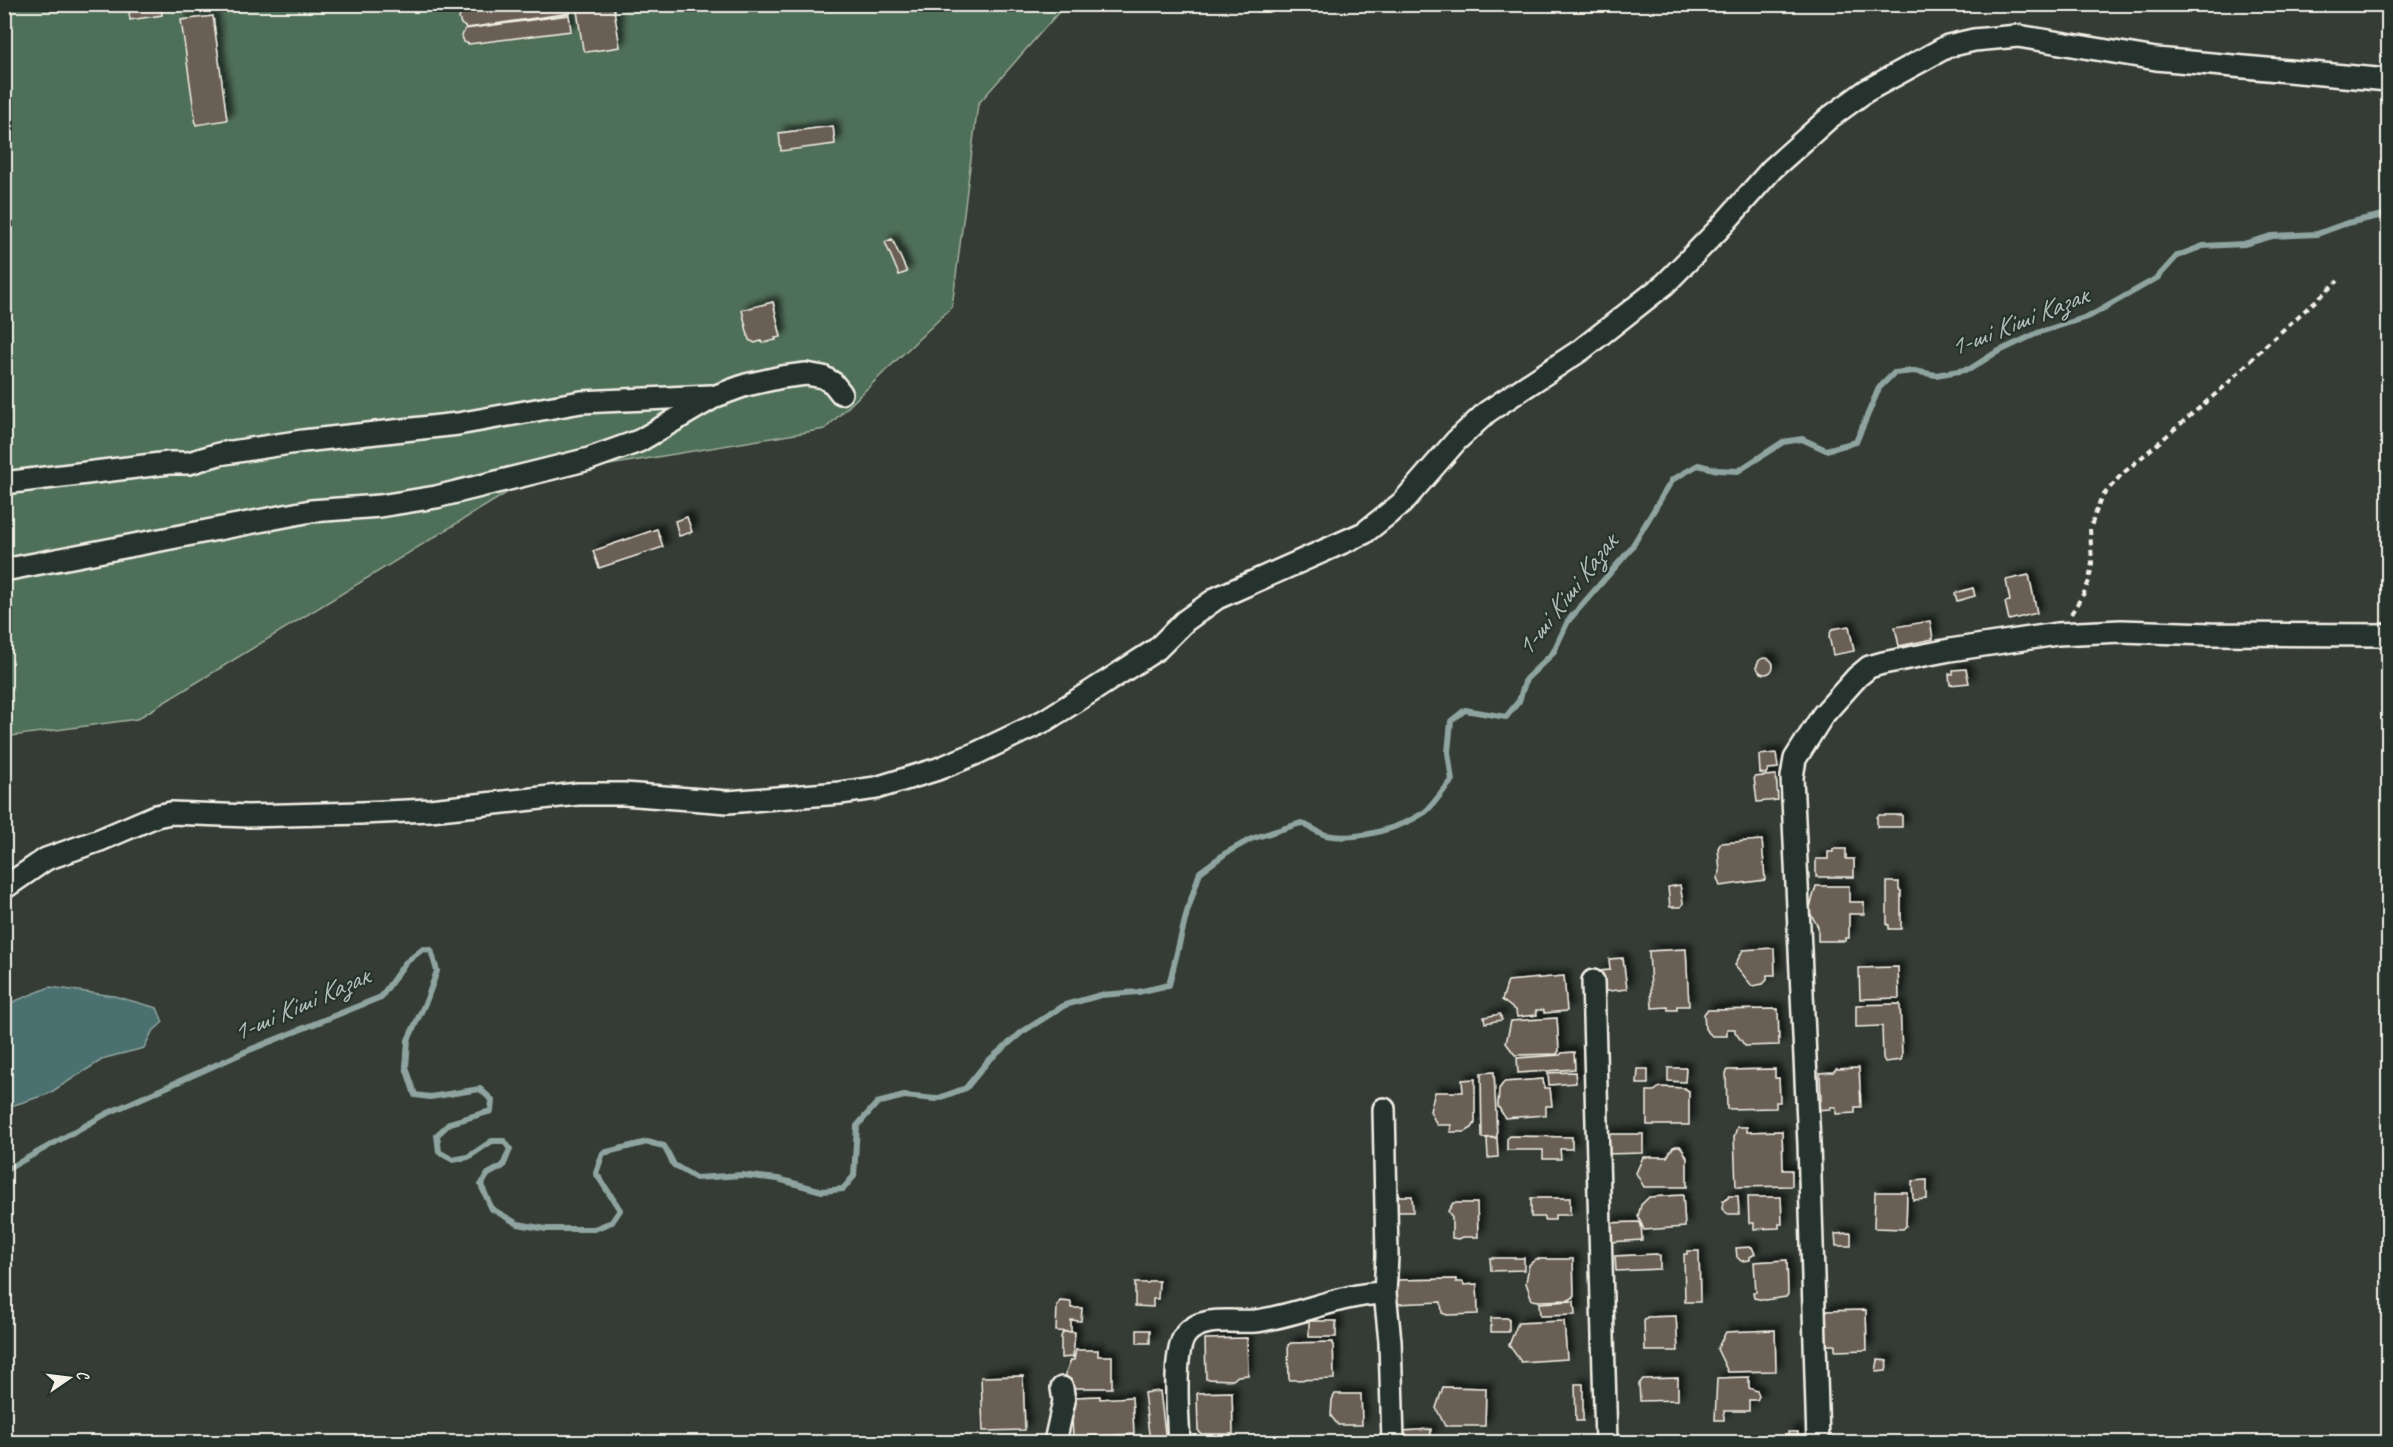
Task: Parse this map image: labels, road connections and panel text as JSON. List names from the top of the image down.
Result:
{
  "water": ["1-ші Кіші Казак"],
  "north": "right"
}
